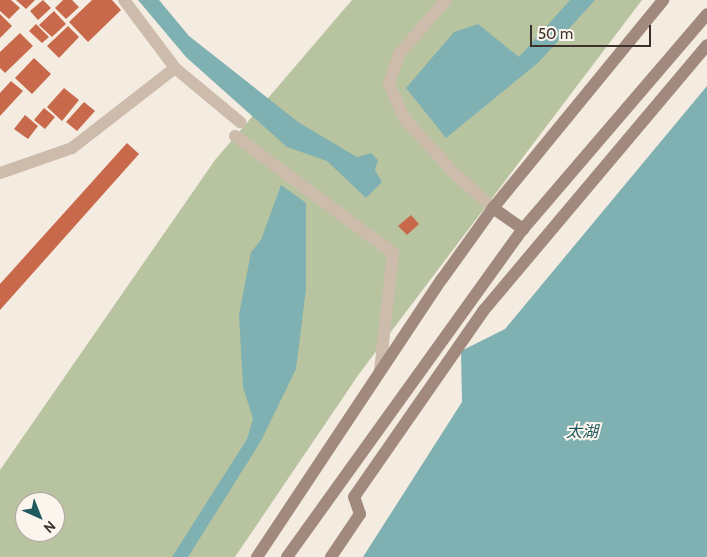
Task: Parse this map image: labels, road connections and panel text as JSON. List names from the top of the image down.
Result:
{
  "water": ["太湖"],
  "scale_bar": "50 m",
  "north": "bottom right"
}
